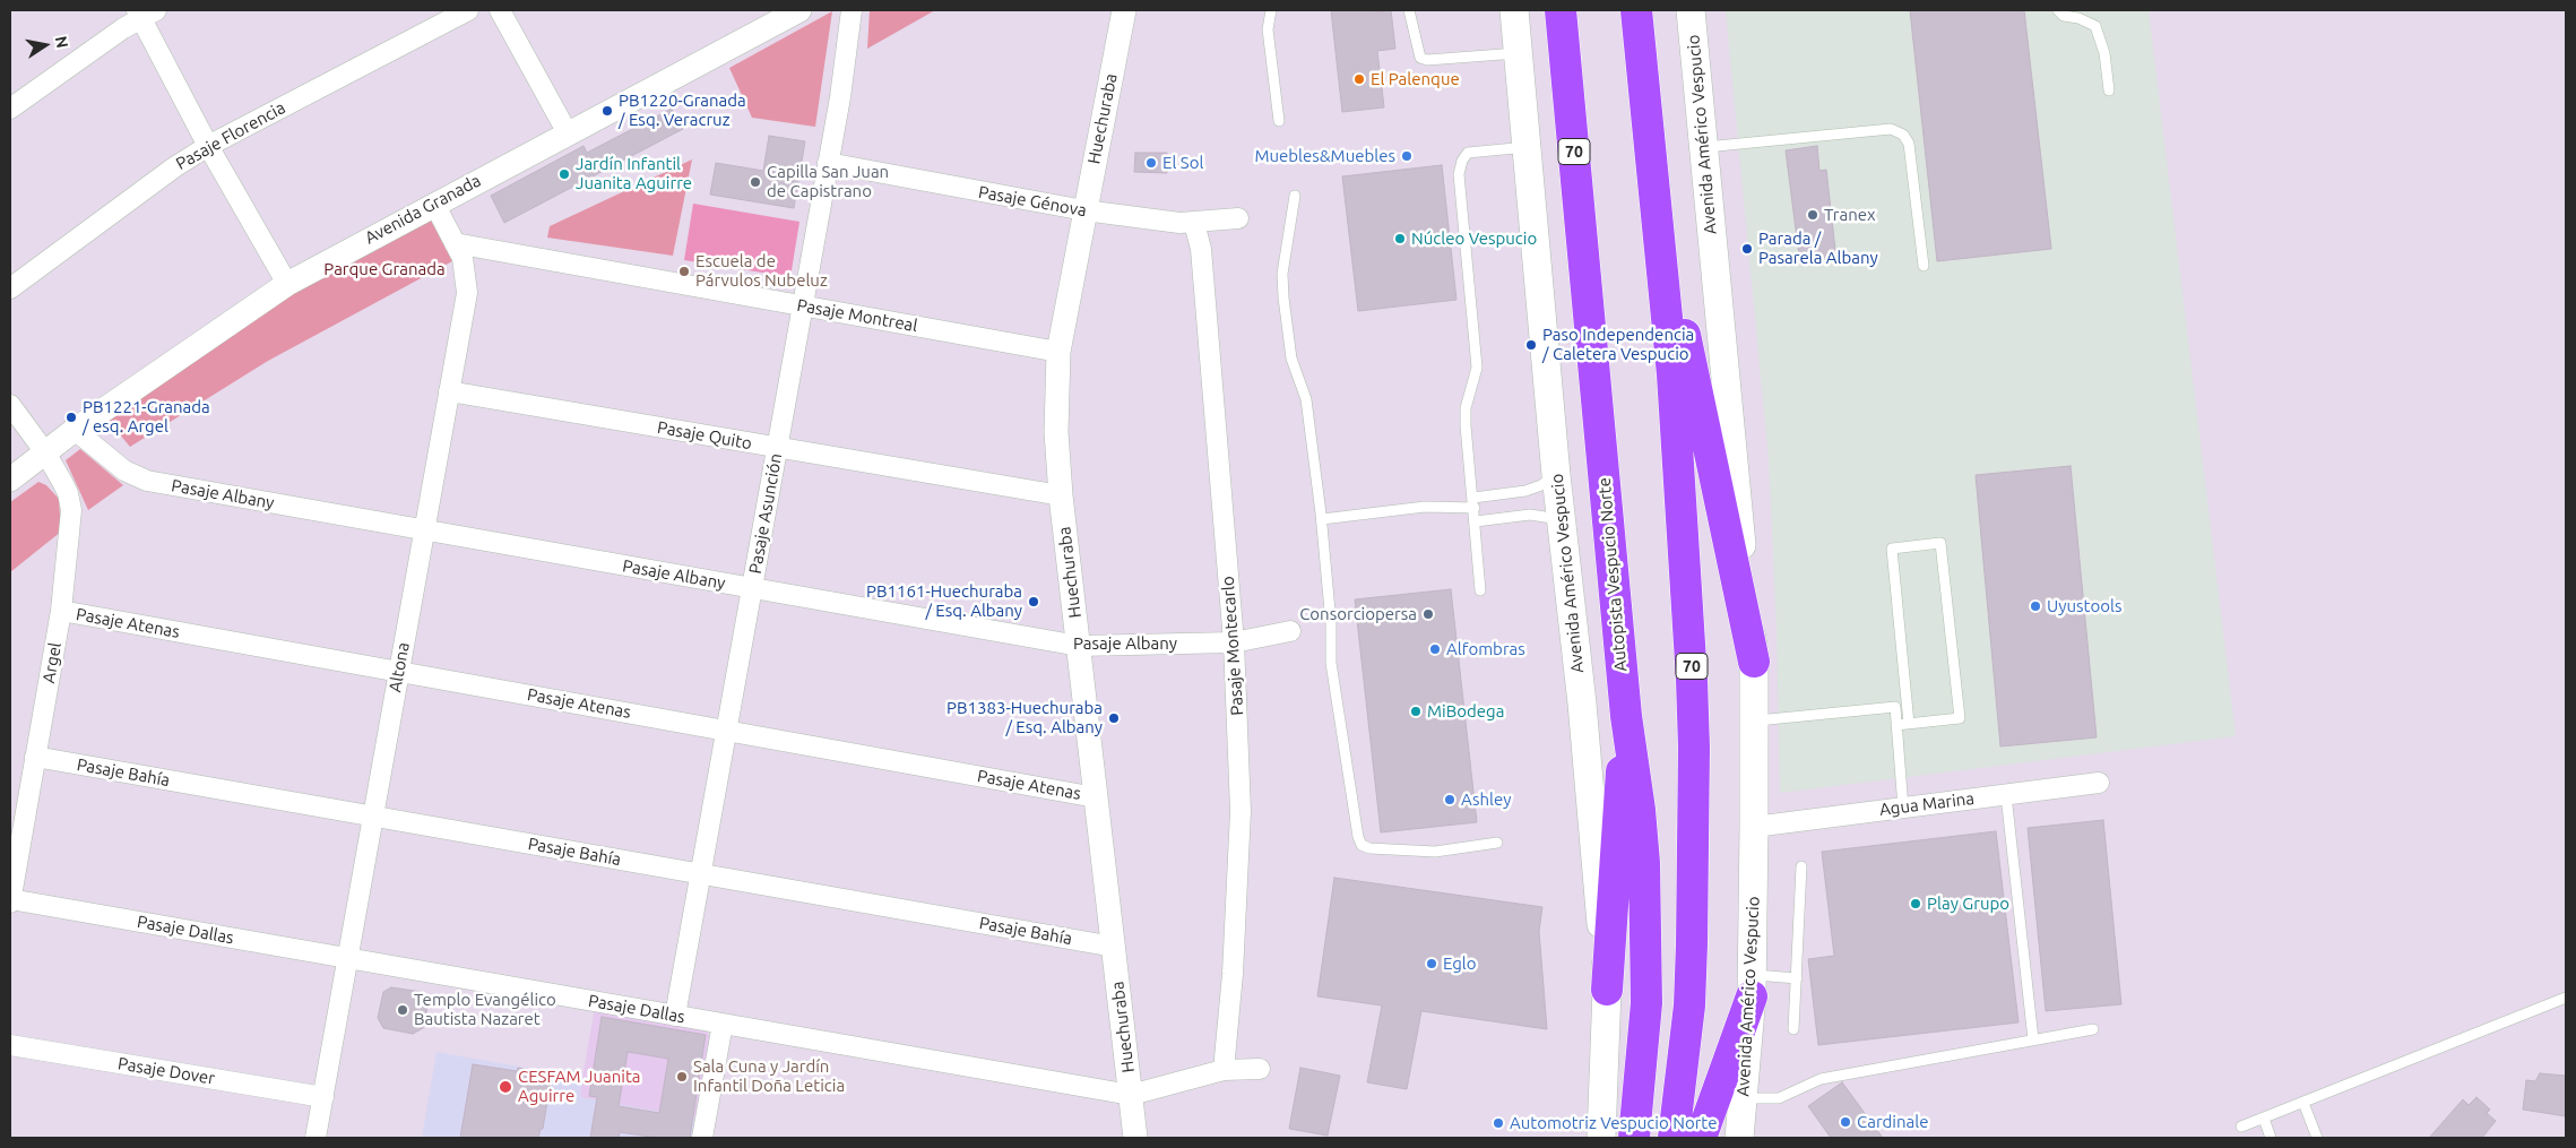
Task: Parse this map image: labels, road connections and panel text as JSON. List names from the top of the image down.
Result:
{
  "streets": {
    "highway": ["70", "Autopista Vespucio Norte"],
    "main road": ["Avenida Américo Vespucio"],
    "street": [
      "Huechuraba",
      "Pasaje Florencia",
      "Pasaje Génova",
      "Avenida Granada",
      "Pasaje Montreal",
      "Pasaje Quito",
      "Pasaje Albany",
      "Pasaje Asunción",
      "Pasaje Atenas",
      "Pasaje Montecarlo",
      "Argel",
      "Altona",
      "Pasaje Bahía",
      "Agua Marina",
      "Pasaje Dallas",
      "Pasaje Dover"
    ]
  },
  "crossings": [
    ["Huechuraba", "Pasaje Génova"],
    ["Huechuraba", "Pasaje Montreal"],
    ["Huechuraba", "Pasaje Quito"],
    ["Huechuraba", "Pasaje Albany"],
    ["Huechuraba", "Pasaje Atenas"],
    ["Huechuraba", "Pasaje Bahía"],
    ["Huechuraba", "Pasaje Dallas"],
    ["Avenida Américo Vespucio", "Agua Marina"],
    ["Pasaje Génova", "Pasaje Asunción"],
    ["Pasaje Génova", "Pasaje Montecarlo"],
    ["Avenida Granada", "Pasaje Albany"],
    ["Avenida Granada", "Argel"],
    ["Avenida Granada", "Altona"],
    ["Pasaje Montreal", "Pasaje Asunción"],
    ["Pasaje Montreal", "Altona"],
    ["Pasaje Quito", "Pasaje Asunción"],
    ["Pasaje Quito", "Altona"],
    ["Pasaje Albany", "Pasaje Asunción"],
    ["Pasaje Albany", "Pasaje Montecarlo"],
    ["Pasaje Albany", "Altona"],
    ["Pasaje Asunción", "Pasaje Atenas"],
    ["Pasaje Asunción", "Pasaje Bahía"],
    ["Pasaje Asunción", "Pasaje Dallas"],
    ["Pasaje Atenas", "Argel"],
    ["Pasaje Atenas", "Altona"],
    ["Pasaje Montecarlo", "Pasaje Dallas"],
    ["Argel", "Pasaje Bahía"],
    ["Argel", "Pasaje Dallas"],
    ["Altona", "Pasaje Bahía"],
    ["Altona", "Pasaje Dallas"],
    ["Altona", "Pasaje Dover"]
  ],
  "parks": ["Parque Granada"],
  "places": [
    "El Palenque",
    "PB1220-Granada / Esq. Veracruz",
    "Muebles&Muebles",
    "El Sol",
    "Jardín Infantil Juanita Aguirre",
    "Capilla San Juan de Capistrano",
    "Tranex",
    "Núcleo Vespucio",
    "Parada / Pasarela Albany",
    "Escuela de Párvulos Nubeluz",
    "Paso Independencia / Caletera Vespucio",
    "PB1221-Granada / esq. Argel",
    "PB1161-Huechuraba / Esq. Albany",
    "Uyustools",
    "Consorciopersa",
    "Alfombras",
    "MiBodega",
    "PB1383-Huechuraba / Esq. Albany",
    "Ashley",
    "Play Grupo",
    "Eglo",
    "Templo Evangélico Bautista Nazaret",
    "Sala Cuna y Jardín Infantil Doña Leticia",
    "CESFAM Juanita Aguirre",
    "Cardinale",
    "Automotriz Vespucio Norte"
  ],
  "north": "right"
}
